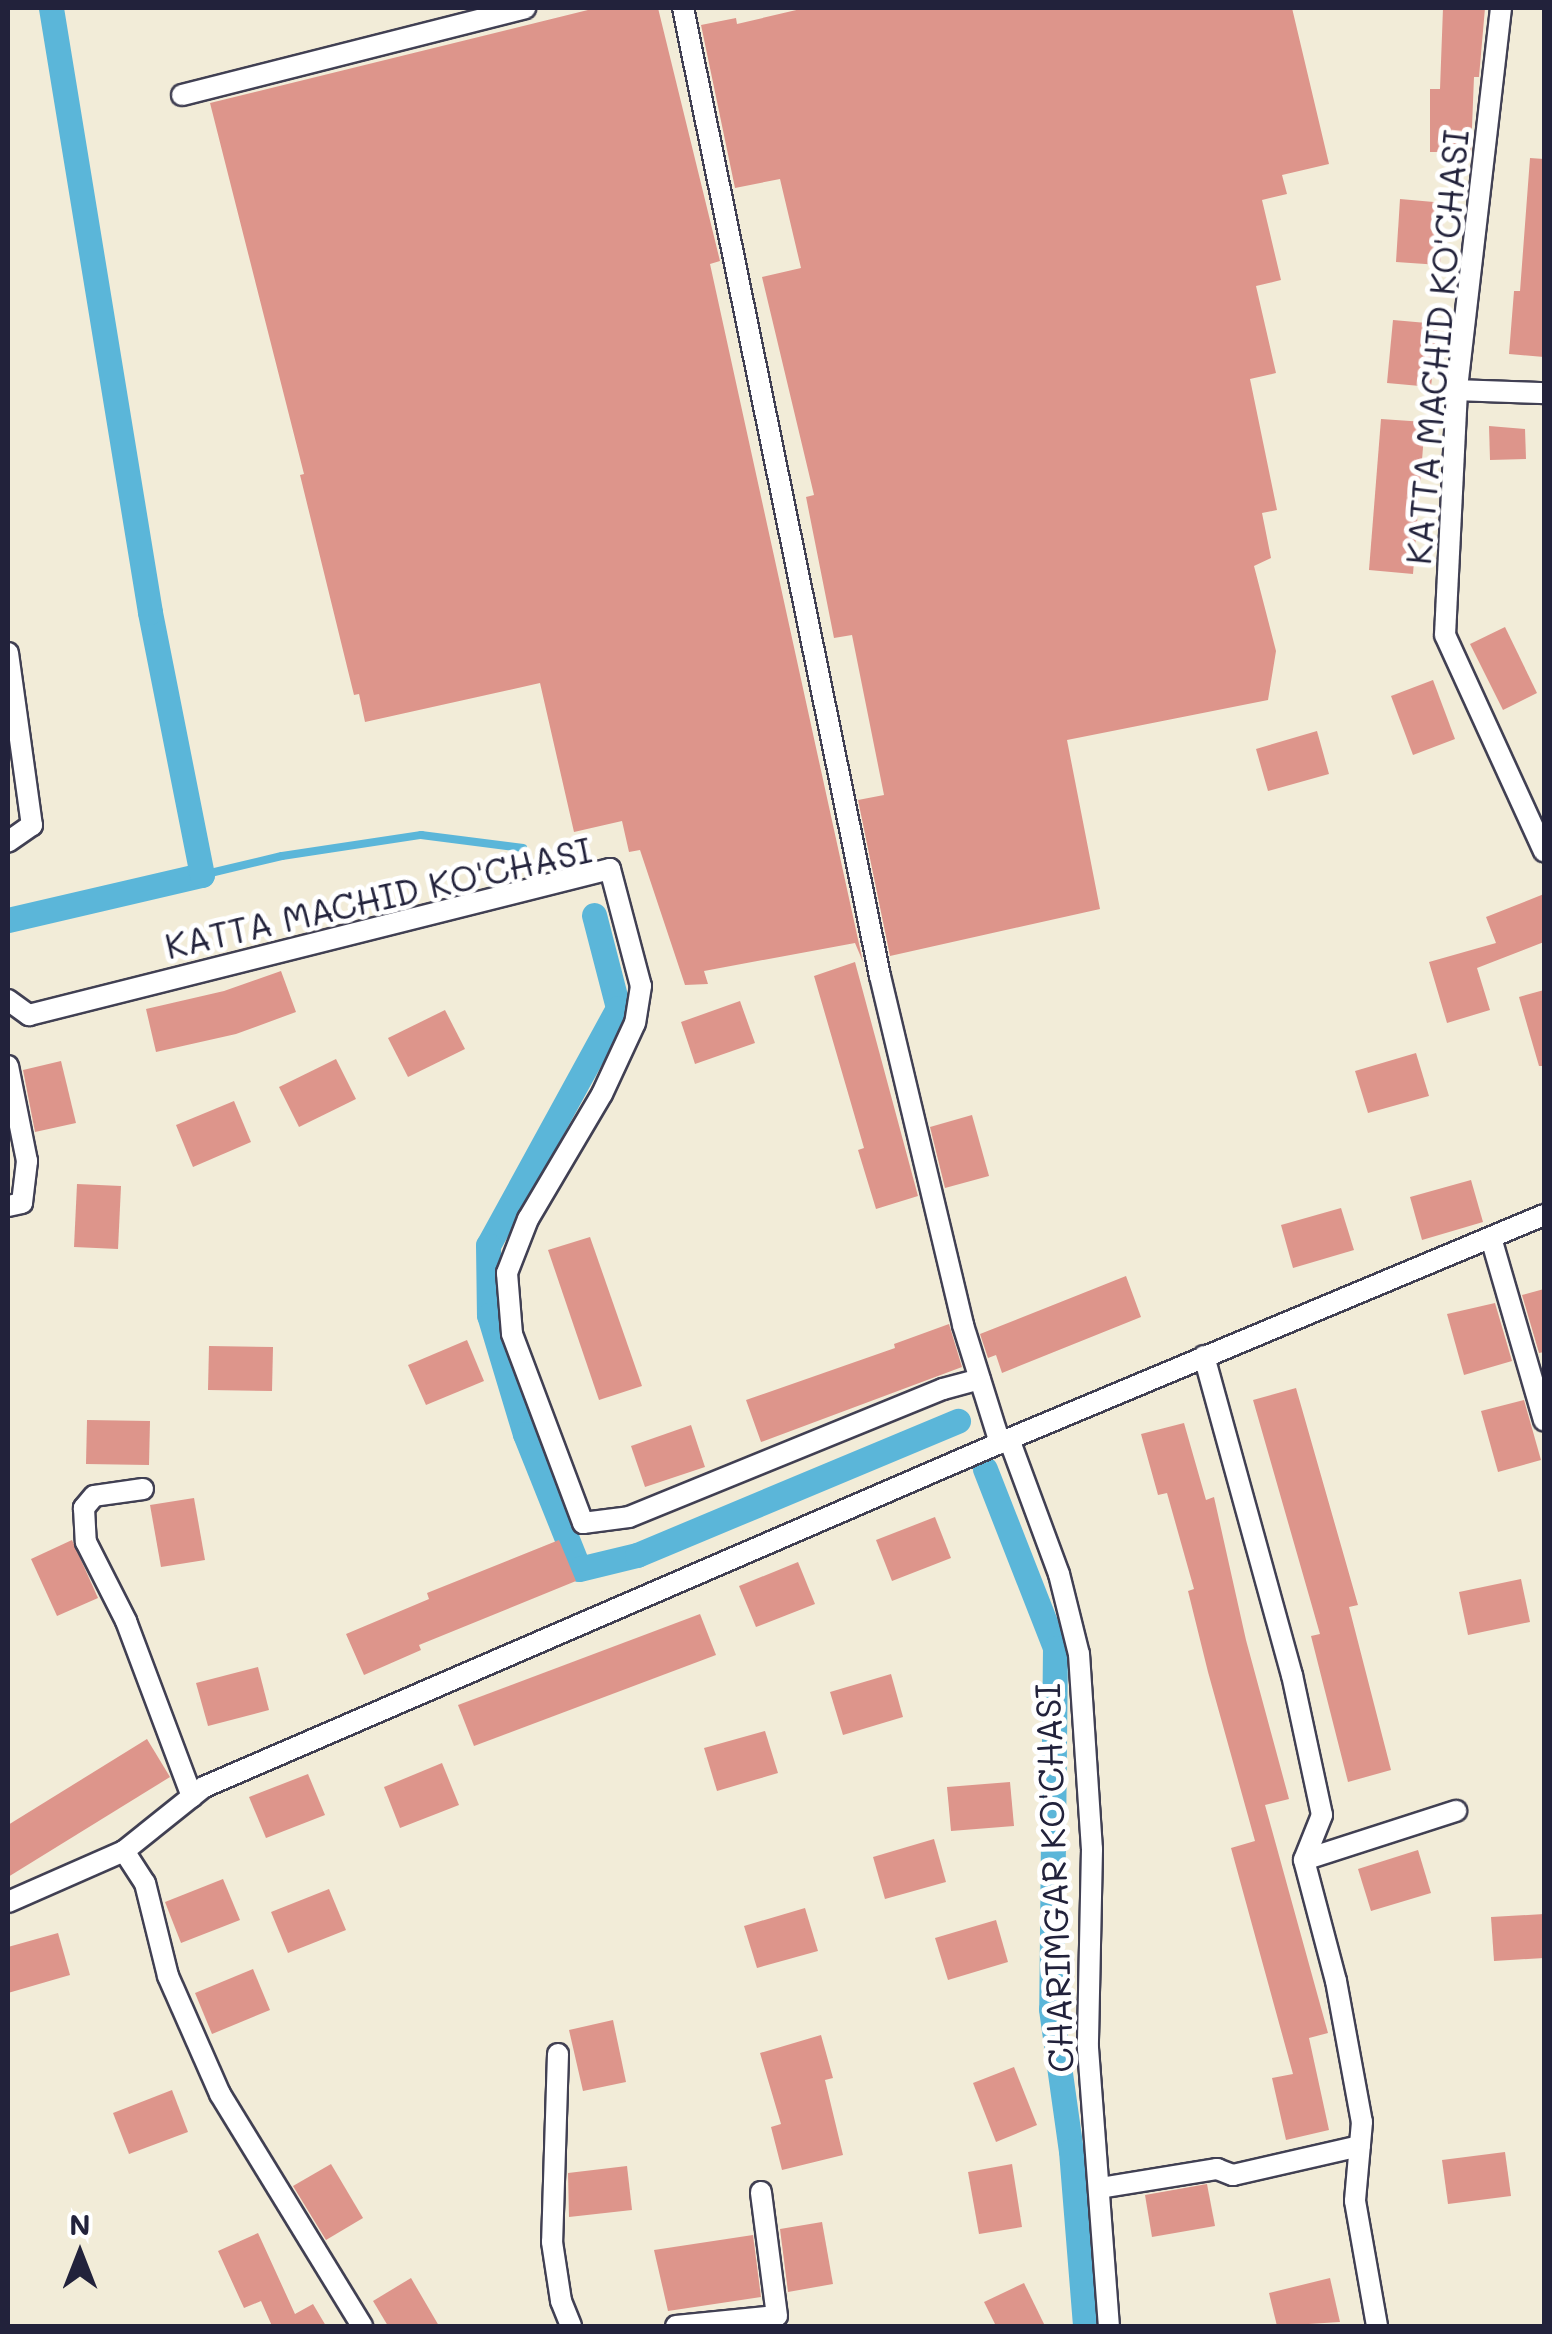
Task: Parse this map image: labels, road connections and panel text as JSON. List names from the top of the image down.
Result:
{
  "streets": {
    "street": ["KATTA MACHID KO'CHASI", "CHARIMGAR KO'CHASI"]
  },
  "north": "top"
}
